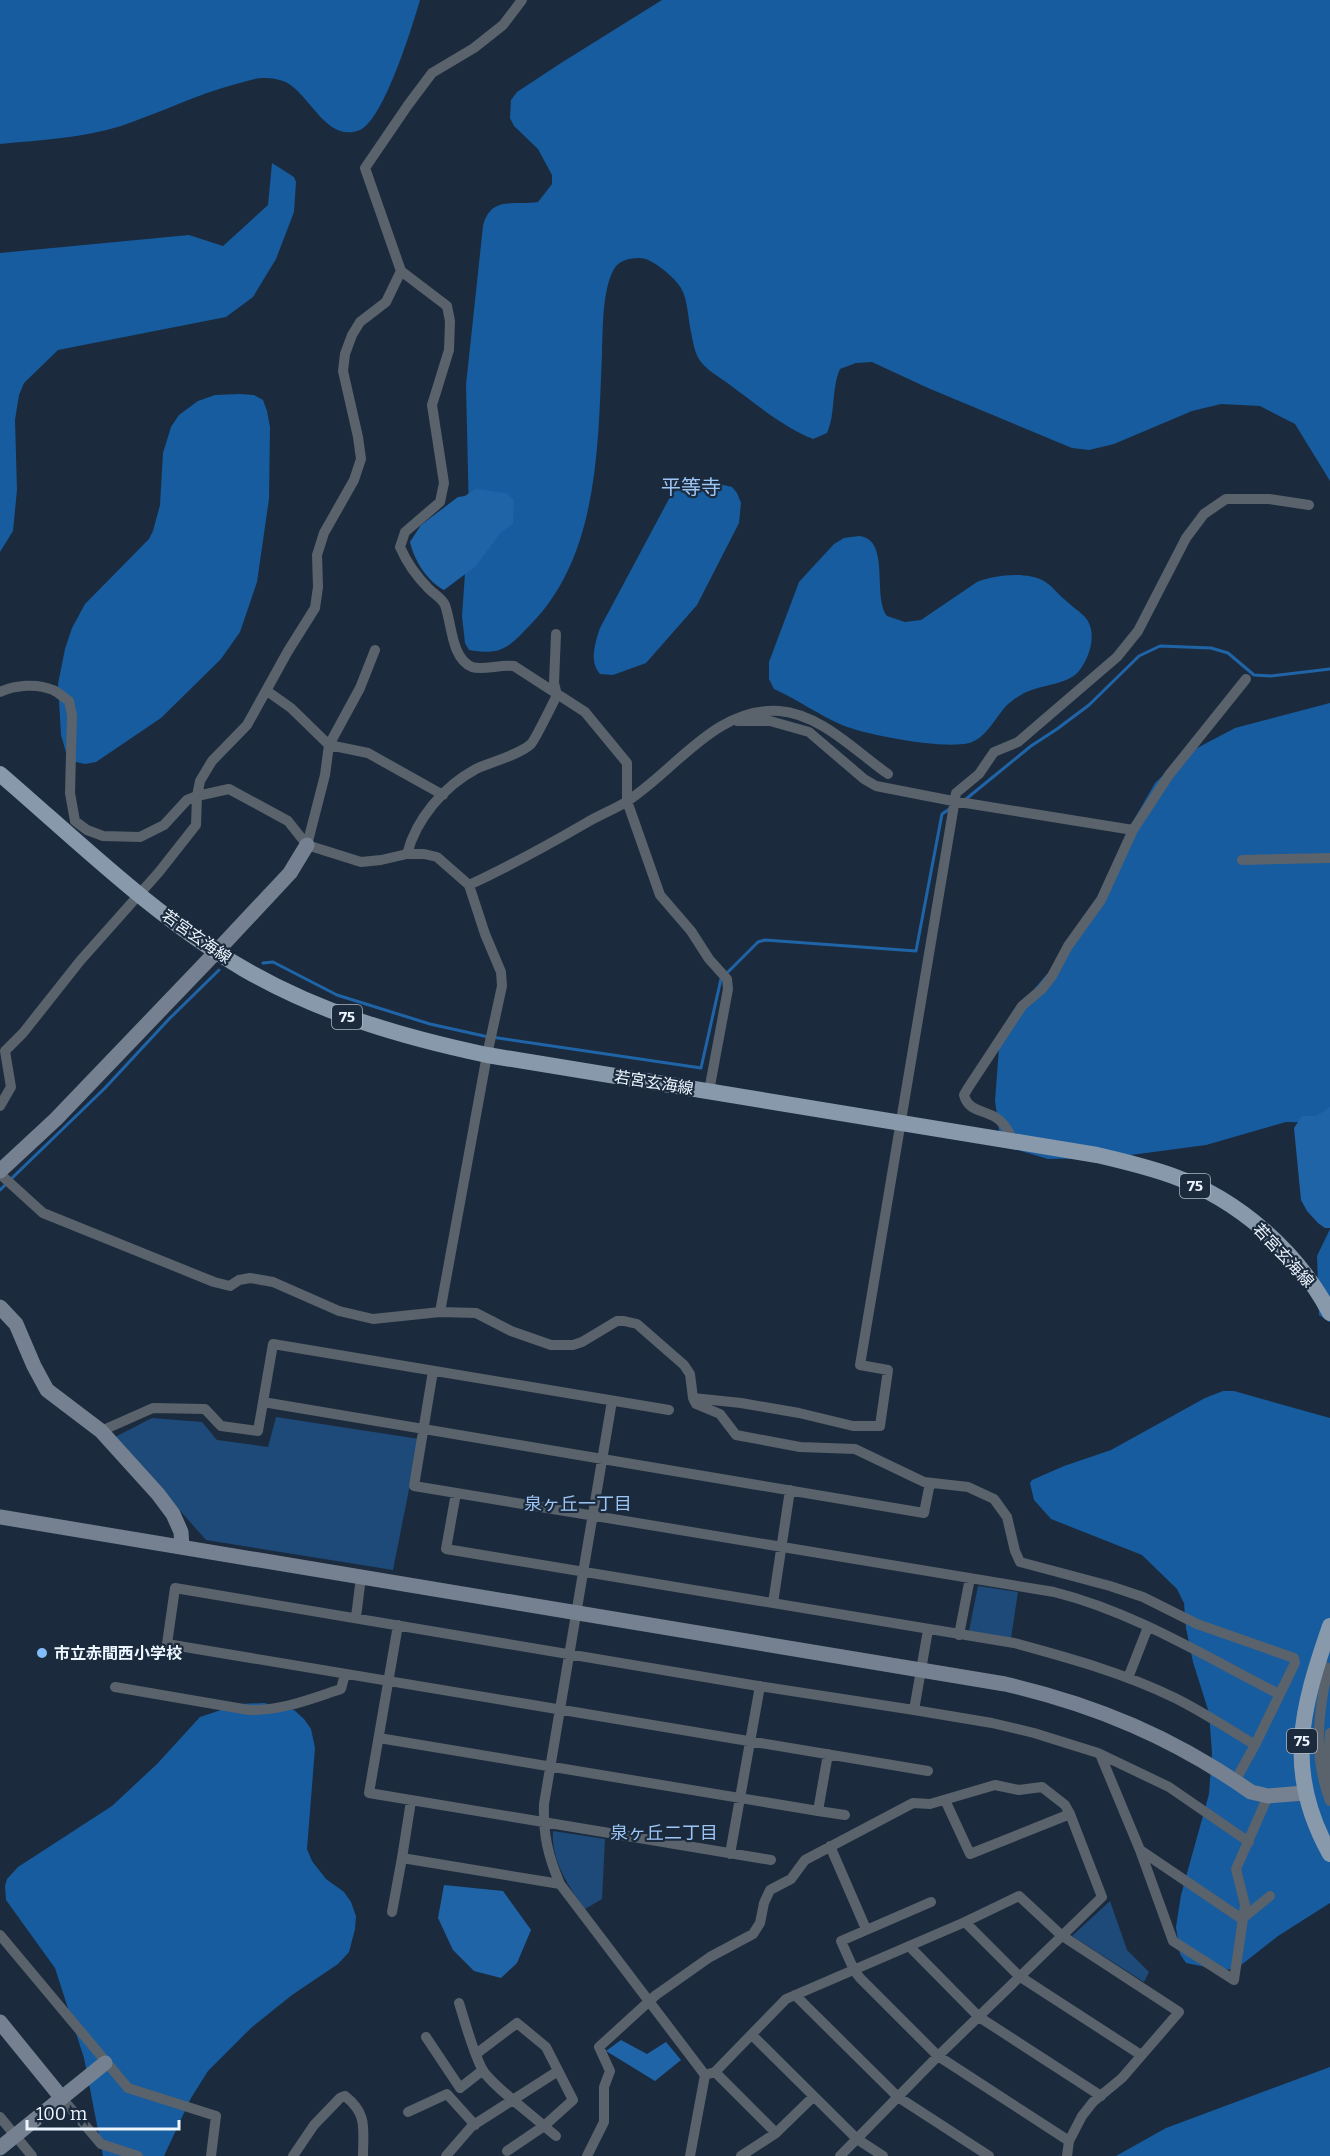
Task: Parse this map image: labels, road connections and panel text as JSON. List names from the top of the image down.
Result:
{
  "streets": {
    "main road": ["若宮玄海線", "75"]
  },
  "districts": ["平等寺", "泉ヶ丘一丁目", "泉ヶ丘二丁目"],
  "places": ["市立赤間西小学校"],
  "scale_bar": "100 m"
}
